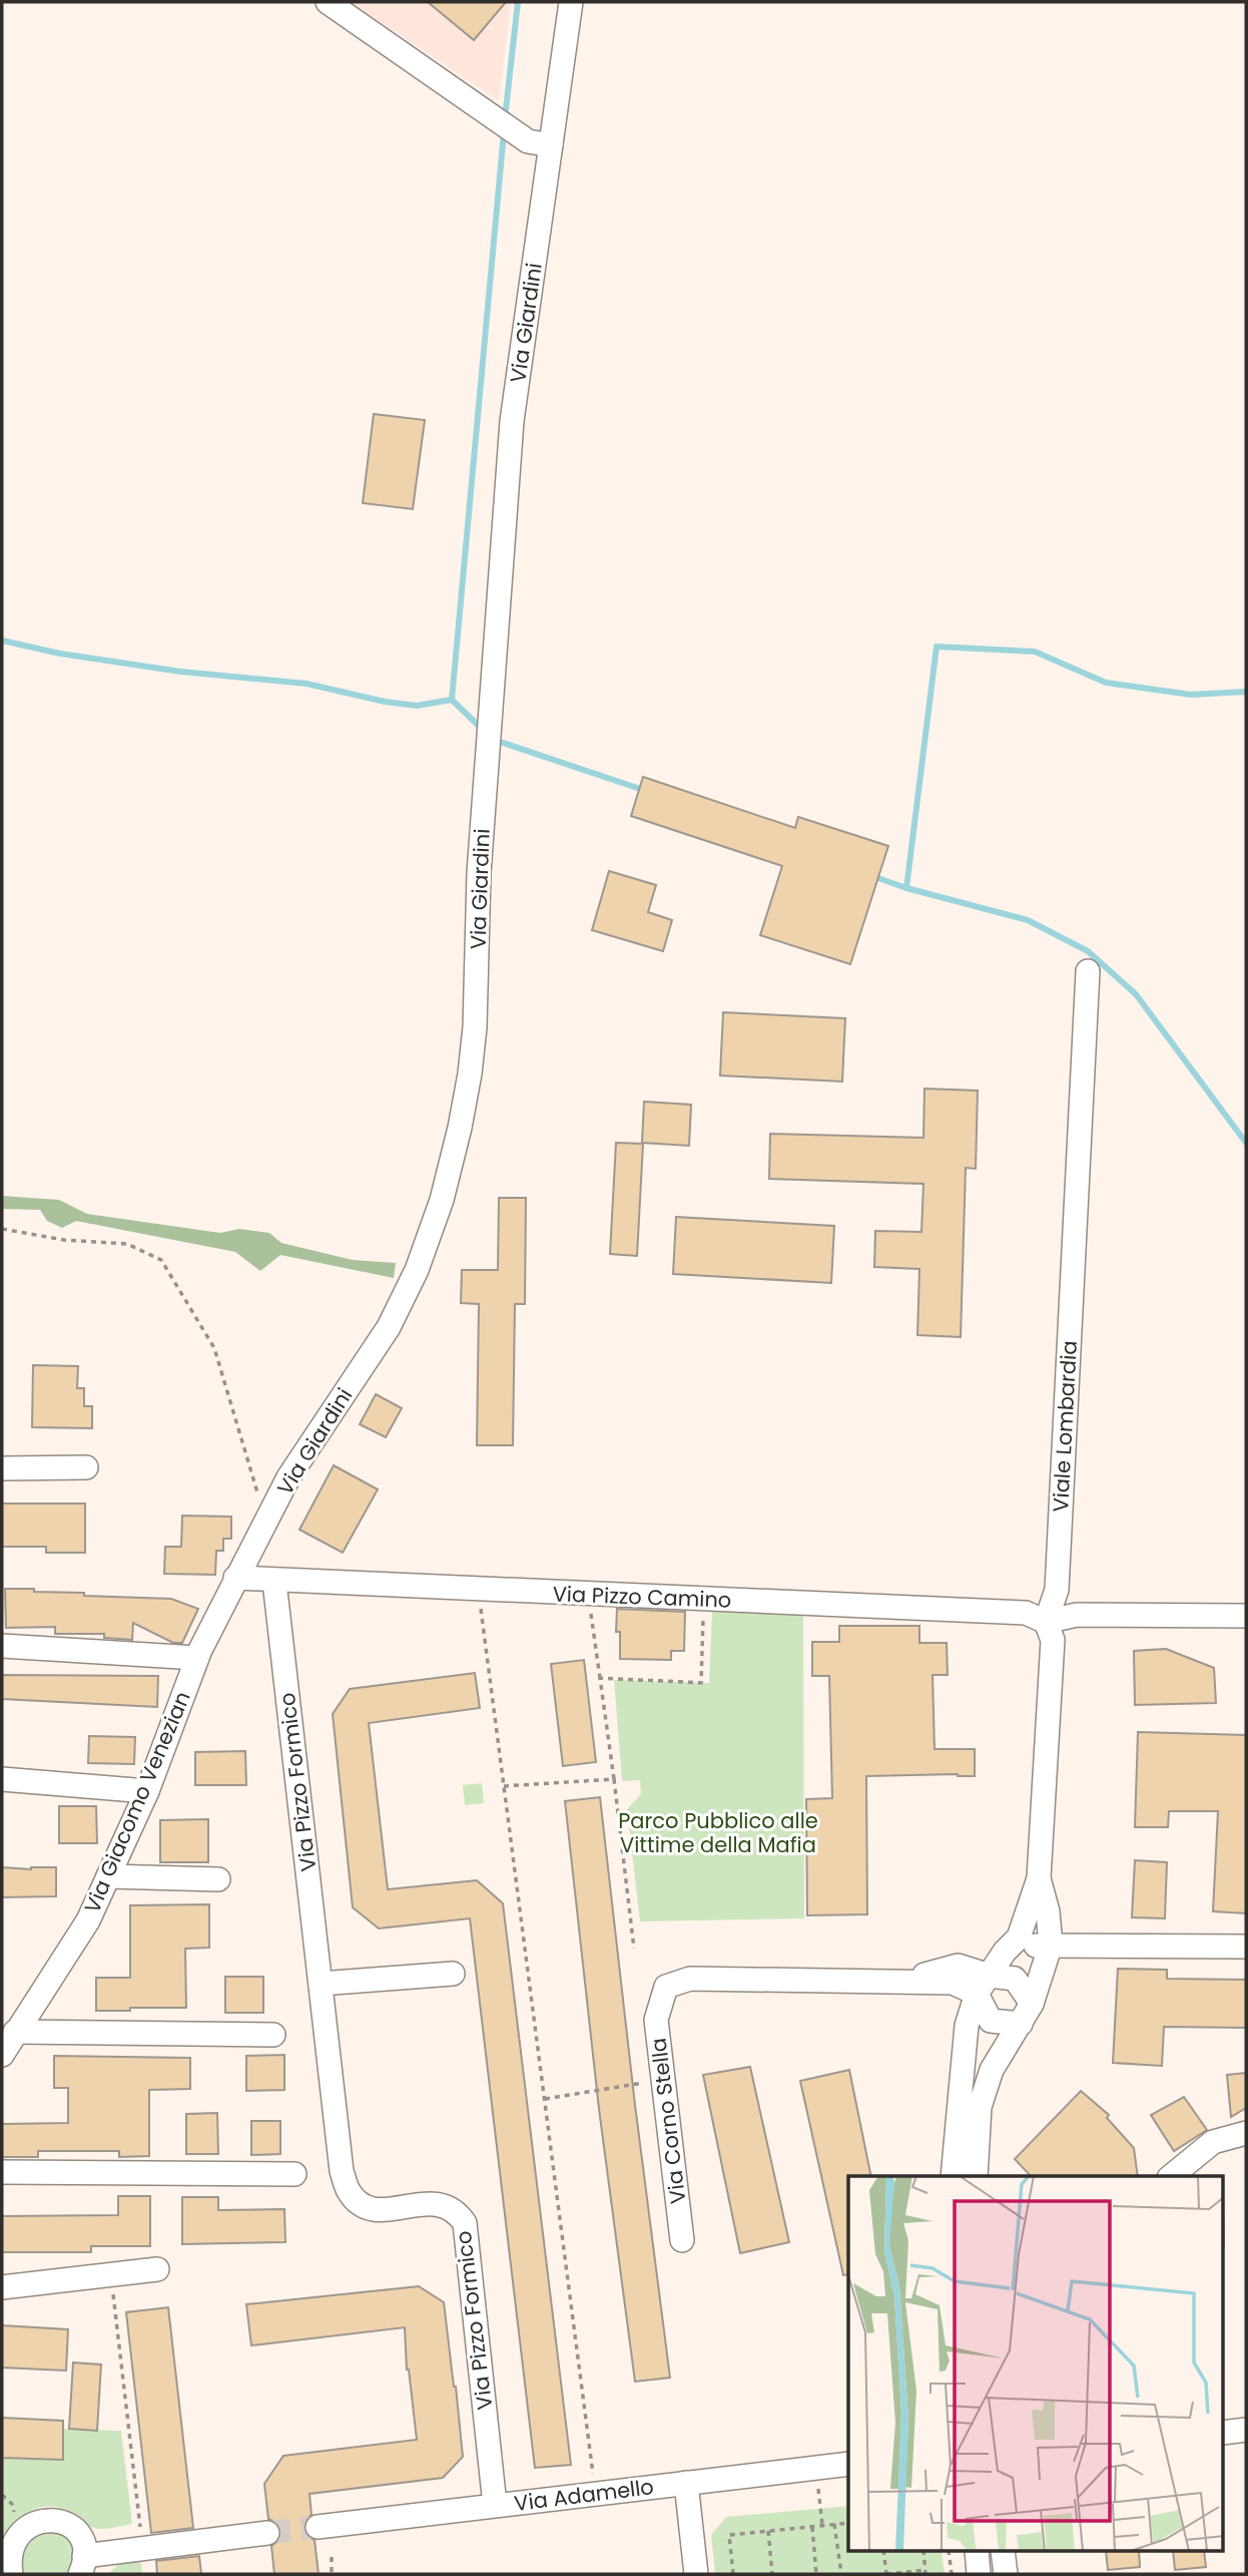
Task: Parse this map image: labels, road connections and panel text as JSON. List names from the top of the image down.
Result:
{
  "streets": {
    "street": [
      "Via Giardini",
      "Viale Lombardia",
      "Via Pizzo Camino",
      "Via Pizzo Formico",
      "Via Giacomo Venezian",
      "Via Corno Stella",
      "Via Adamello"
    ]
  },
  "crossings": [
    ["Via Giardini", "Via Pizzo Camino"],
    ["Via Giardini", "Via Giacomo Venezian"],
    ["Viale Lombardia", "Via Pizzo Camino"],
    ["Viale Lombardia", "Via Corno Stella"],
    ["Via Pizzo Camino", "Via Pizzo Formico"],
    ["Via Pizzo Camino", "Via Giacomo Venezian"],
    ["Via Pizzo Formico", "Via Adamello"]
  ],
  "parks": ["Parco Pubblico alle Vittime della Mafia"]
}
